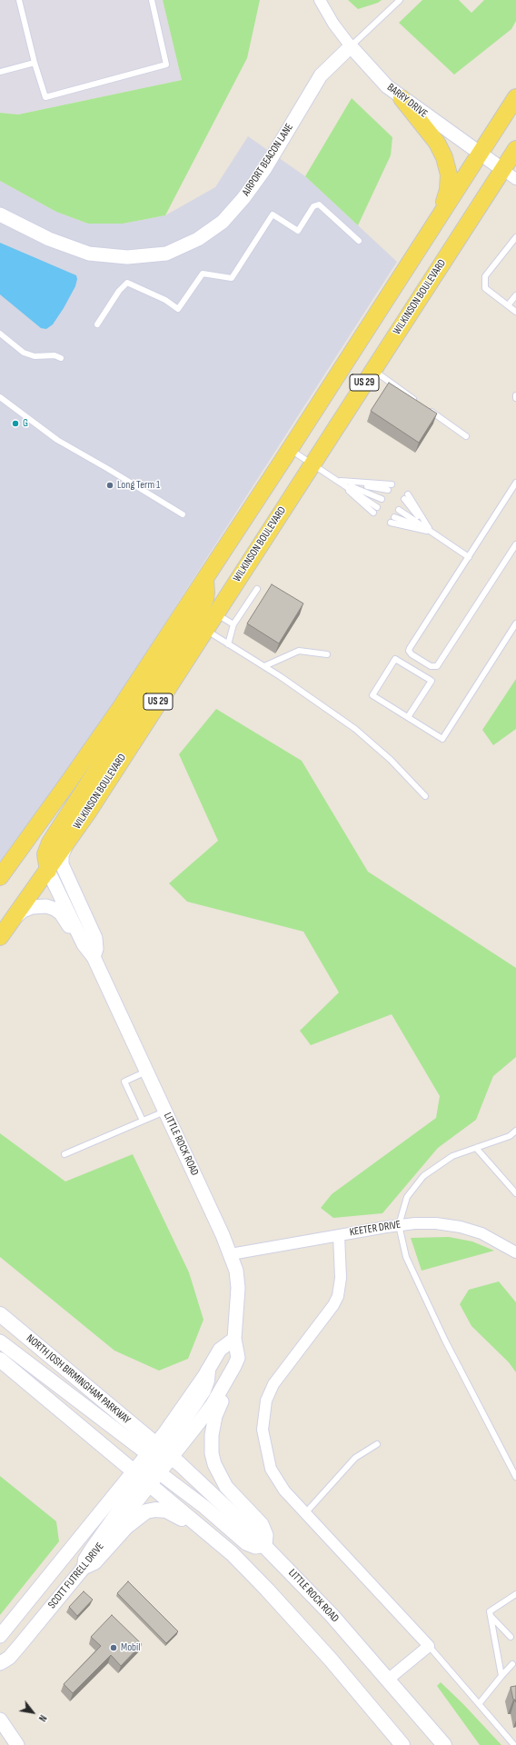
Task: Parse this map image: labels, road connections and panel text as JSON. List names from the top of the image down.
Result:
{
  "streets": {
    "main road": [
      "WILKINSON BOULEVARD",
      "US 29",
      "LITTLE ROCK ROAD",
      "NORTH JOSH BIRMINGHAM PARKWAY"
    ],
    "street": [
      "BARRY DRIVE",
      "AIRPORT BEACON LANE",
      "KEETER DRIVE",
      "SCOTT FUTRELL DRIVE"
    ]
  },
  "crossings": [
    ["BARRY DRIVE", "AIRPORT BEACON LANE"],
    ["BARRY DRIVE", "WILKINSON BOULEVARD"],
    ["BARRY DRIVE", "US 29"],
    ["WILKINSON BOULEVARD", "LITTLE ROCK ROAD"],
    ["LITTLE ROCK ROAD", "KEETER DRIVE"],
    ["LITTLE ROCK ROAD", "NORTH JOSH BIRMINGHAM PARKWAY"],
    ["LITTLE ROCK ROAD", "SCOTT FUTRELL DRIVE"]
  ],
  "places": ["G", "Long Term 1", "Mobil"],
  "north": "bottom right"
}
